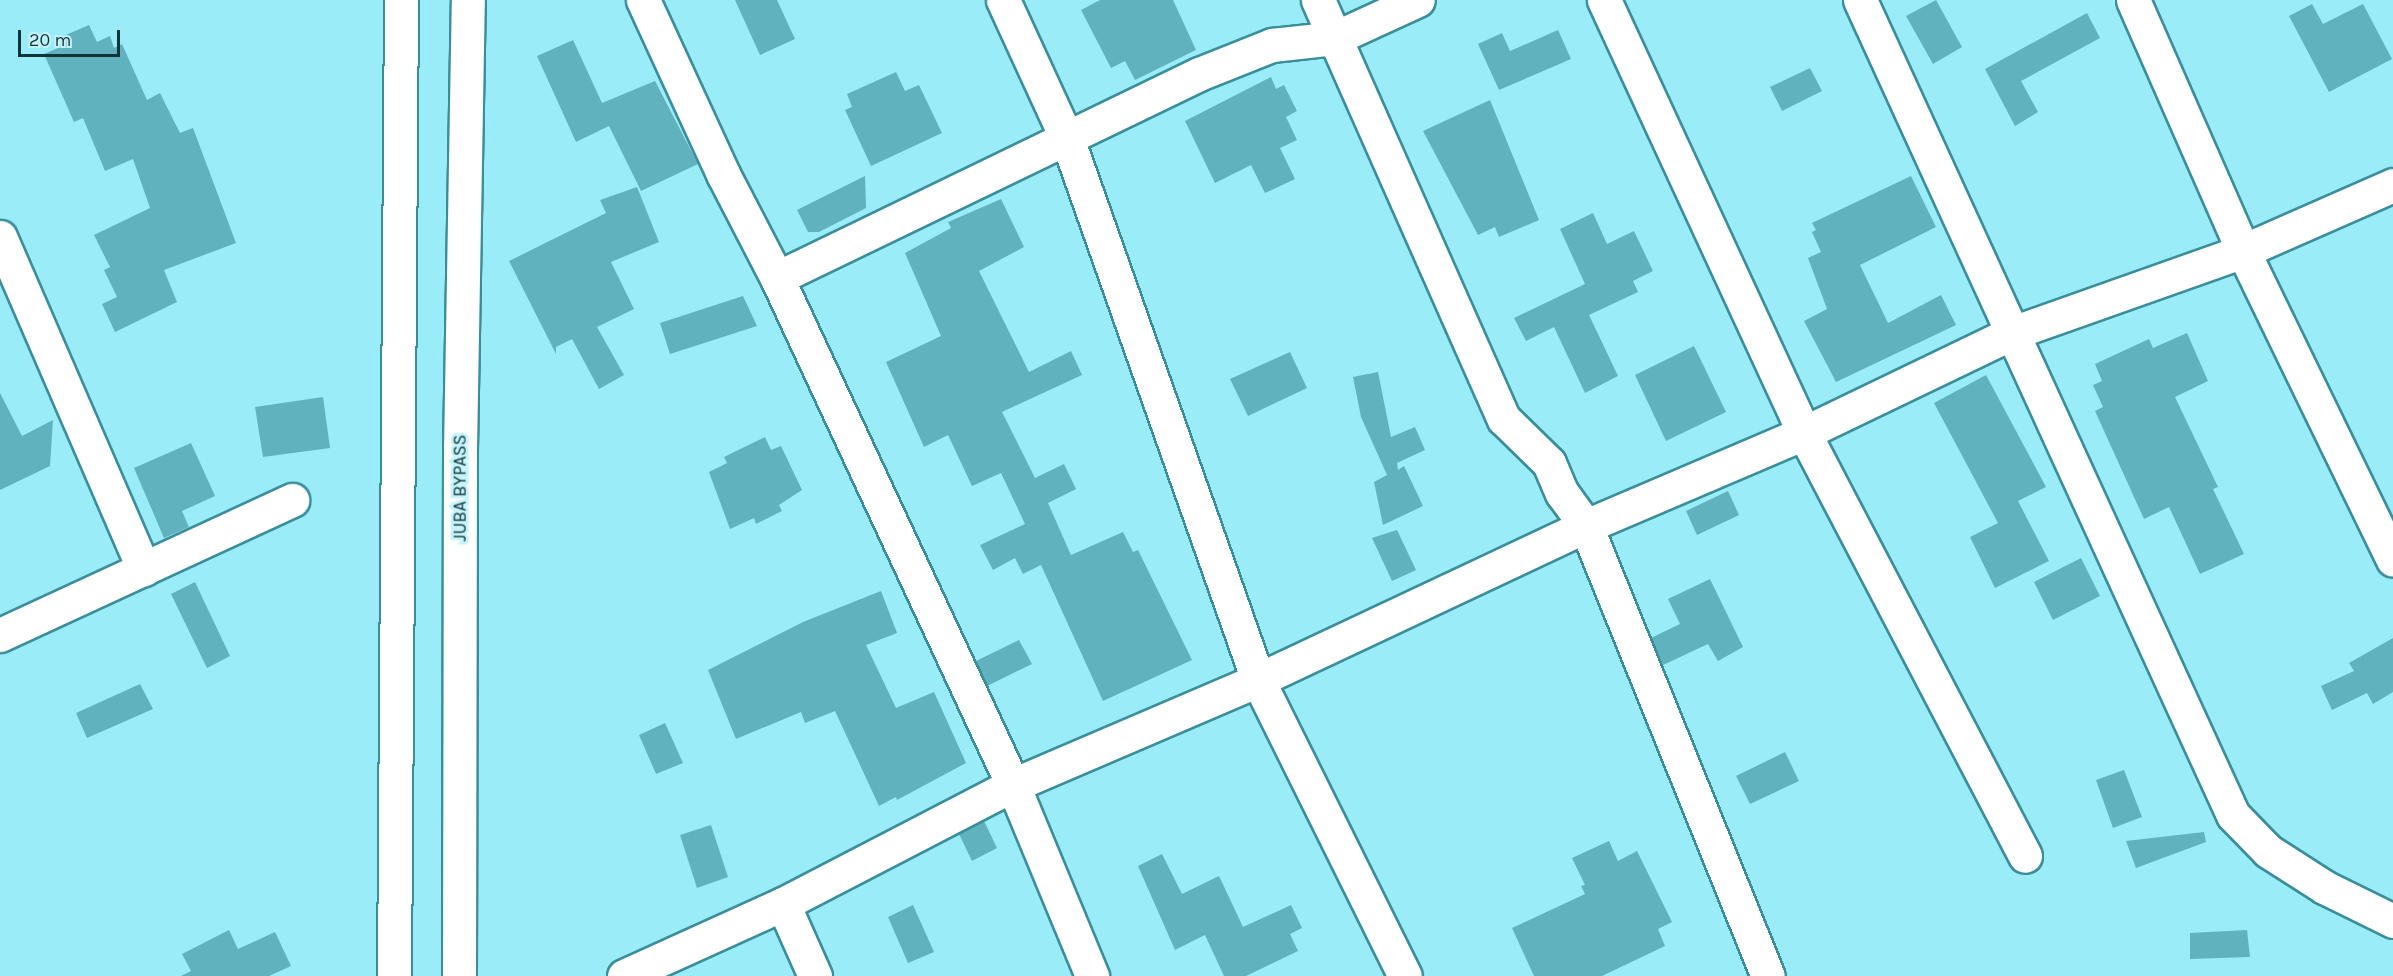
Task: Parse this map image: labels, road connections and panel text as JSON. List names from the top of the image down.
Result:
{
  "streets": {
    "street": ["JUBA BYPASS"]
  },
  "scale_bar": "20 m"
}
